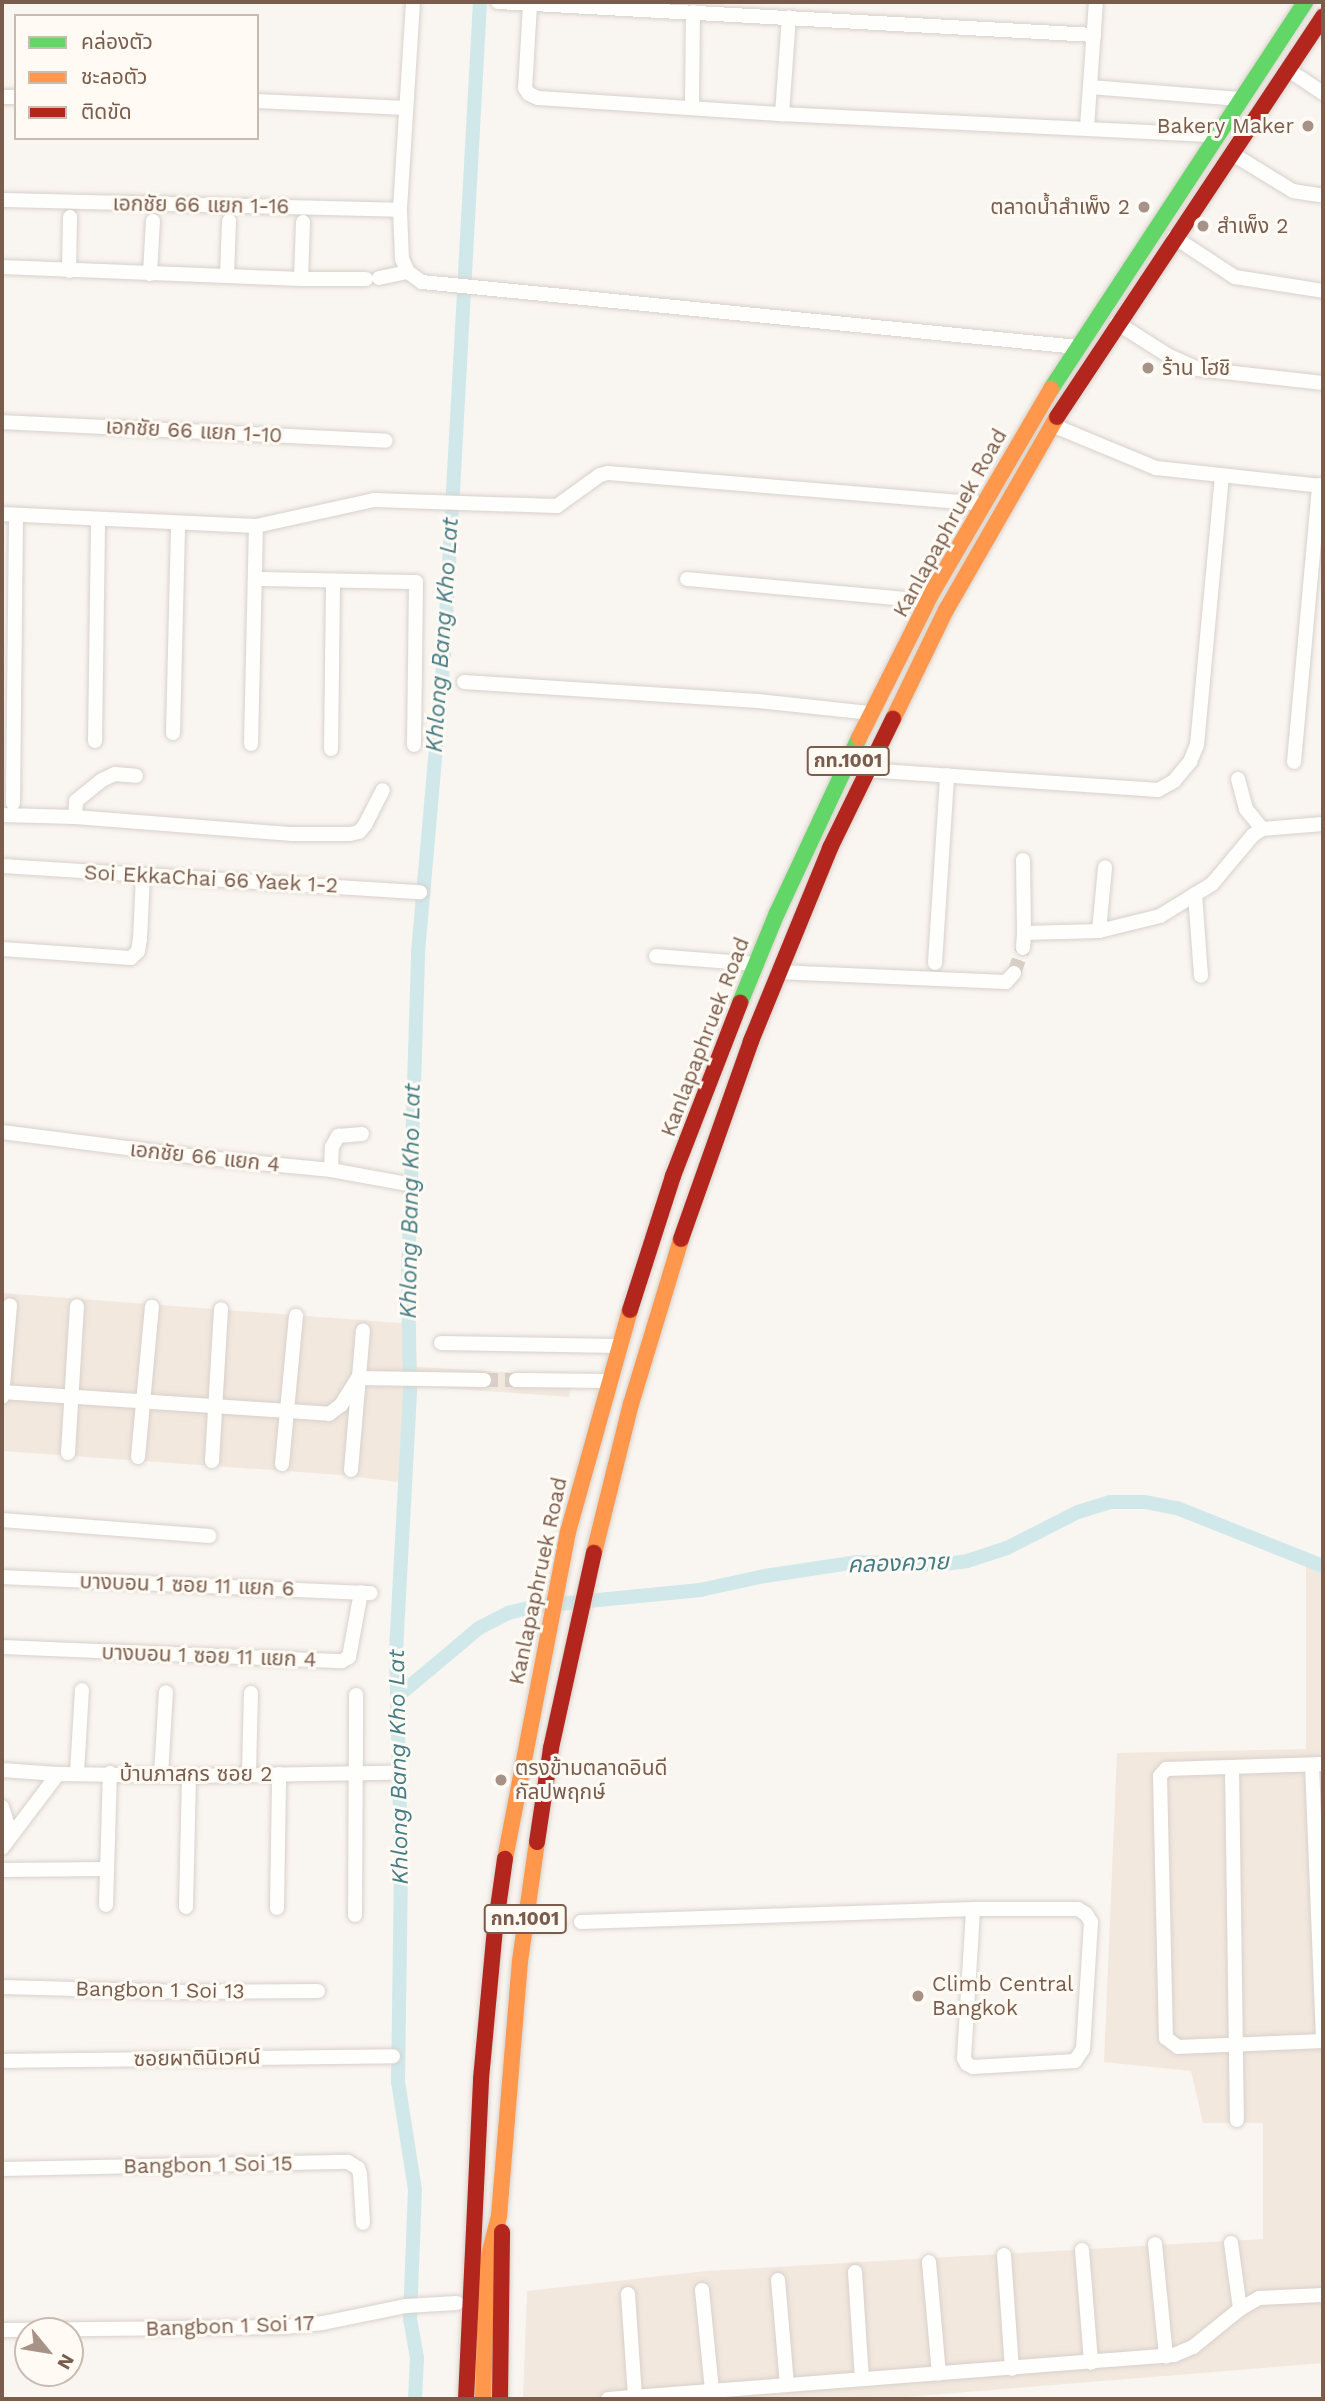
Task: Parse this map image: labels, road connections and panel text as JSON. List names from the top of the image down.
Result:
{
  "streets": {
    "main road": ["Kanlapaphruek Road", "กท.1001"],
    "street": [
      "เอกชัย 66 แยก 1-16",
      "เอกชัย 66 แยก 1-10",
      "Soi EkkaChai 66 Yaek 1-2",
      "เอกชัย 66 แยก 4",
      "บางบอน 1 ซอย 11 แยก 6",
      "บางบอน 1 ซอย 11 แยก 4",
      "บ้านภาสกร ซอย 2",
      "Bangbon 1 Soi 13",
      "ซอยผาตินิเวศน์",
      "Bangbon 1 Soi 15",
      "Bangbon 1 Soi 17"
    ]
  },
  "crossings": [
    ["Kanlapaphruek Road", "Bangbon 1 Soi 17"],
    ["บางบอน 1 ซอย 11 แยก 6", "บางบอน 1 ซอย 11 แยก 4"]
  ],
  "water": ["Khlong Bang Kho Lat", "คลองควาย"],
  "places": [
    "Bakery Maker",
    "ตลาดน้ำสำเพ็ง 2",
    "สำเพ็ง 2",
    "ร้าน โฮชิ",
    "ตรงข้ามตลาดอินดี กัลปพฤกษ์",
    "Climb Central Bangkok"
  ],
  "legend": ["คล่องตัว", "ชะลอตัว", "ติดขัด"],
  "north": "bottom right"
}
